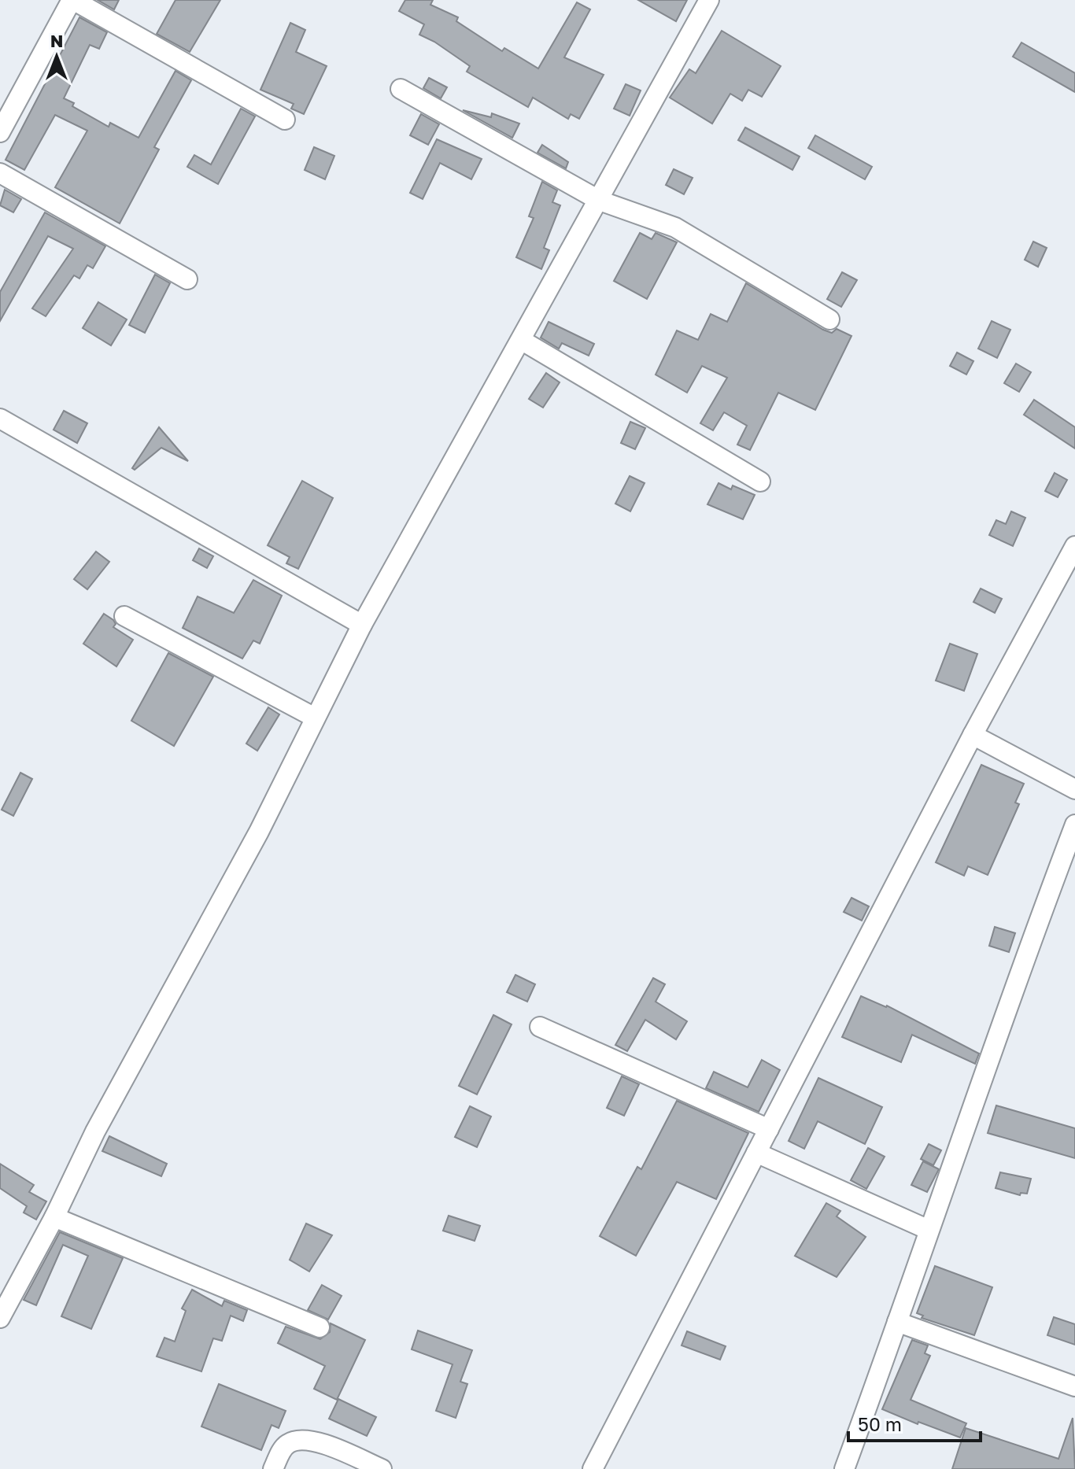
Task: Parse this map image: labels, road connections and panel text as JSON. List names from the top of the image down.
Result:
{
  "scale_bar": "50 m",
  "north": "top"
}
